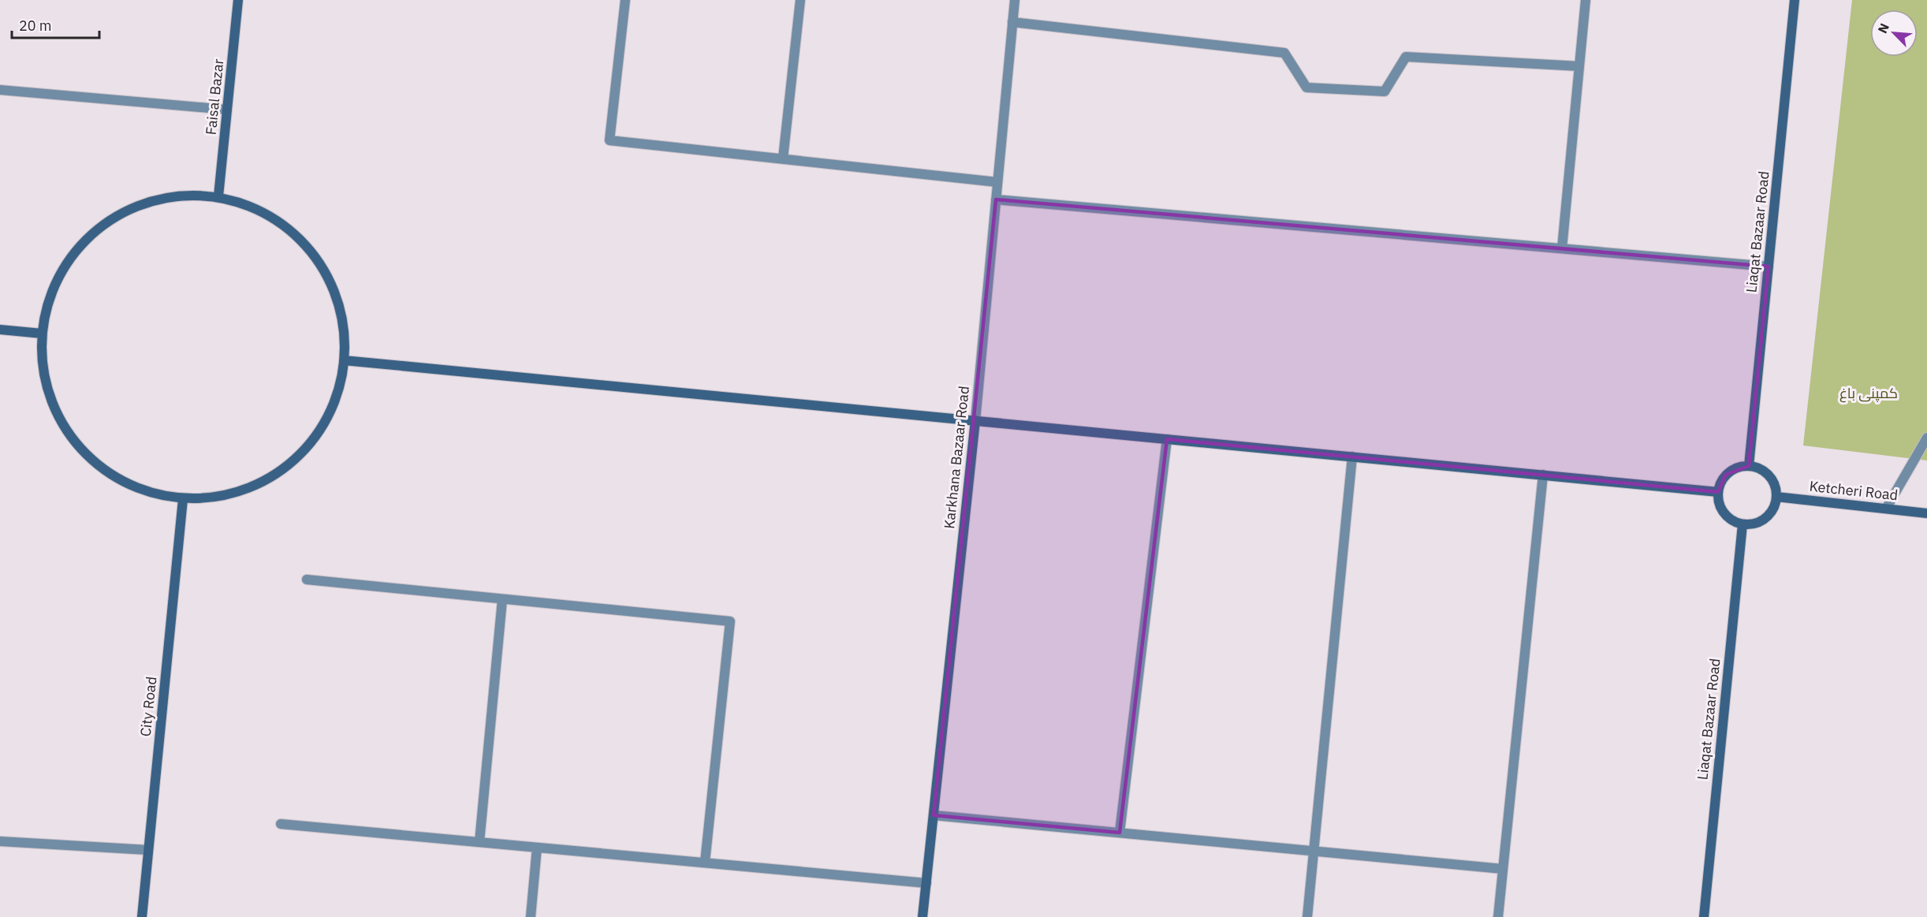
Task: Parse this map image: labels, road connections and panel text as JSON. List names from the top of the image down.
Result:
{
  "streets": {
    "main road": [
      "Faisal Bazar",
      "Liaqat Bazaar Road",
      "Karkhana Bazaar Road",
      "Ketcheri Road",
      "City Road"
    ]
  },
  "crossings": [
    ["Liaqat Bazaar Road", "Ketcheri Road"]
  ],
  "parks": ["کمپنی باغ"],
  "scale_bar": "20 m",
  "north": "top left"
}
